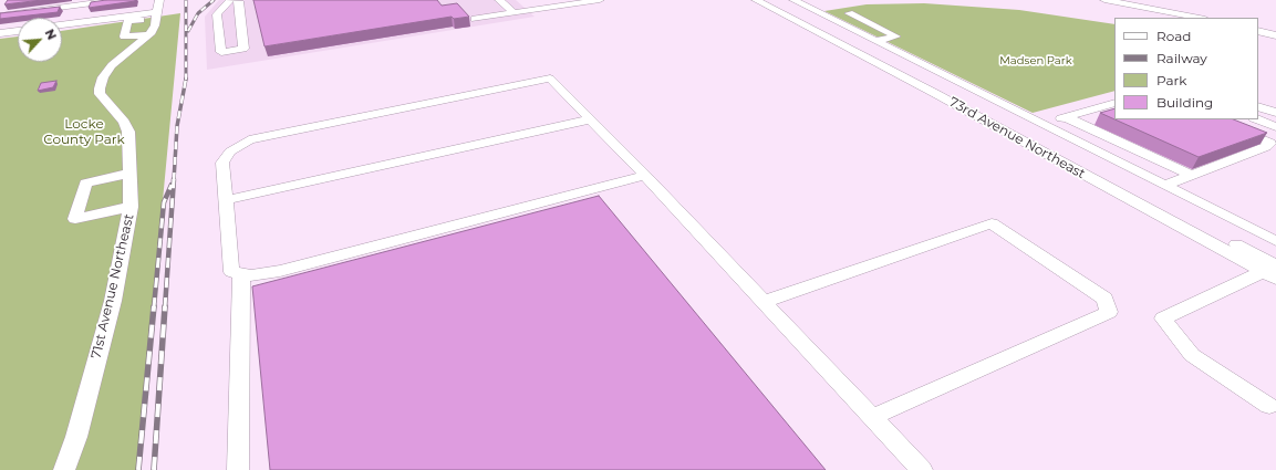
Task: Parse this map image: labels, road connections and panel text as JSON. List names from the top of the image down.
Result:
{
  "streets": {
    "street": ["73rd Avenue Northeast", "71st Avenue Northeast"]
  },
  "parks": ["Madsen Park", "Locke County Park"],
  "legend": [
    "Road",
    "Railway",
    "Park",
    "Building"
  ],
  "north": "top right"
}
